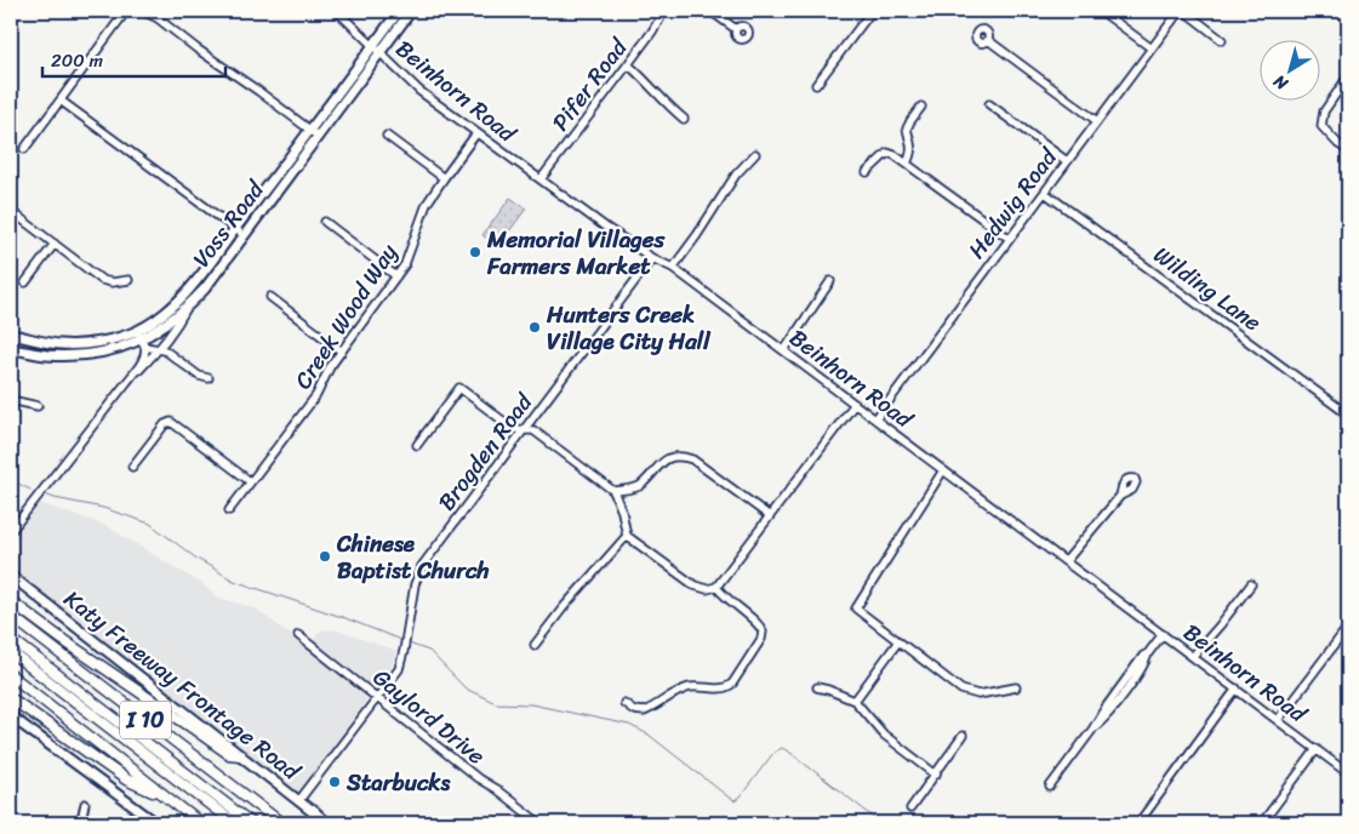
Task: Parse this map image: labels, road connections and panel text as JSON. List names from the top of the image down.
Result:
{
  "streets": {
    "highway": ["I 10"],
    "main road": ["Voss Road", "Katy Freeway Frontage Road"],
    "street": [
      "Pifer Road",
      "Beinhorn Road",
      "Hedwig Road",
      "Wilding Lane",
      "Creek Wood Way",
      "Brogden Road",
      "Gaylord Drive"
    ]
  },
  "crossings": [
    ["Pifer Road", "Beinhorn Road"],
    ["Beinhorn Road", "Hedwig Road"],
    ["Beinhorn Road", "Voss Road"],
    ["Beinhorn Road", "Creek Wood Way"],
    ["Beinhorn Road", "Brogden Road"],
    ["Hedwig Road", "Wilding Lane"],
    ["Brogden Road", "Katy Freeway Frontage Road"],
    ["Brogden Road", "Gaylord Drive"]
  ],
  "places": [
    "Memorial Villages Farmers Market",
    "Hunters Creek Village City Hall",
    "Chinese Baptist Church",
    "Starbucks"
  ],
  "scale_bar": "200 m",
  "north": "bottom left"
}
